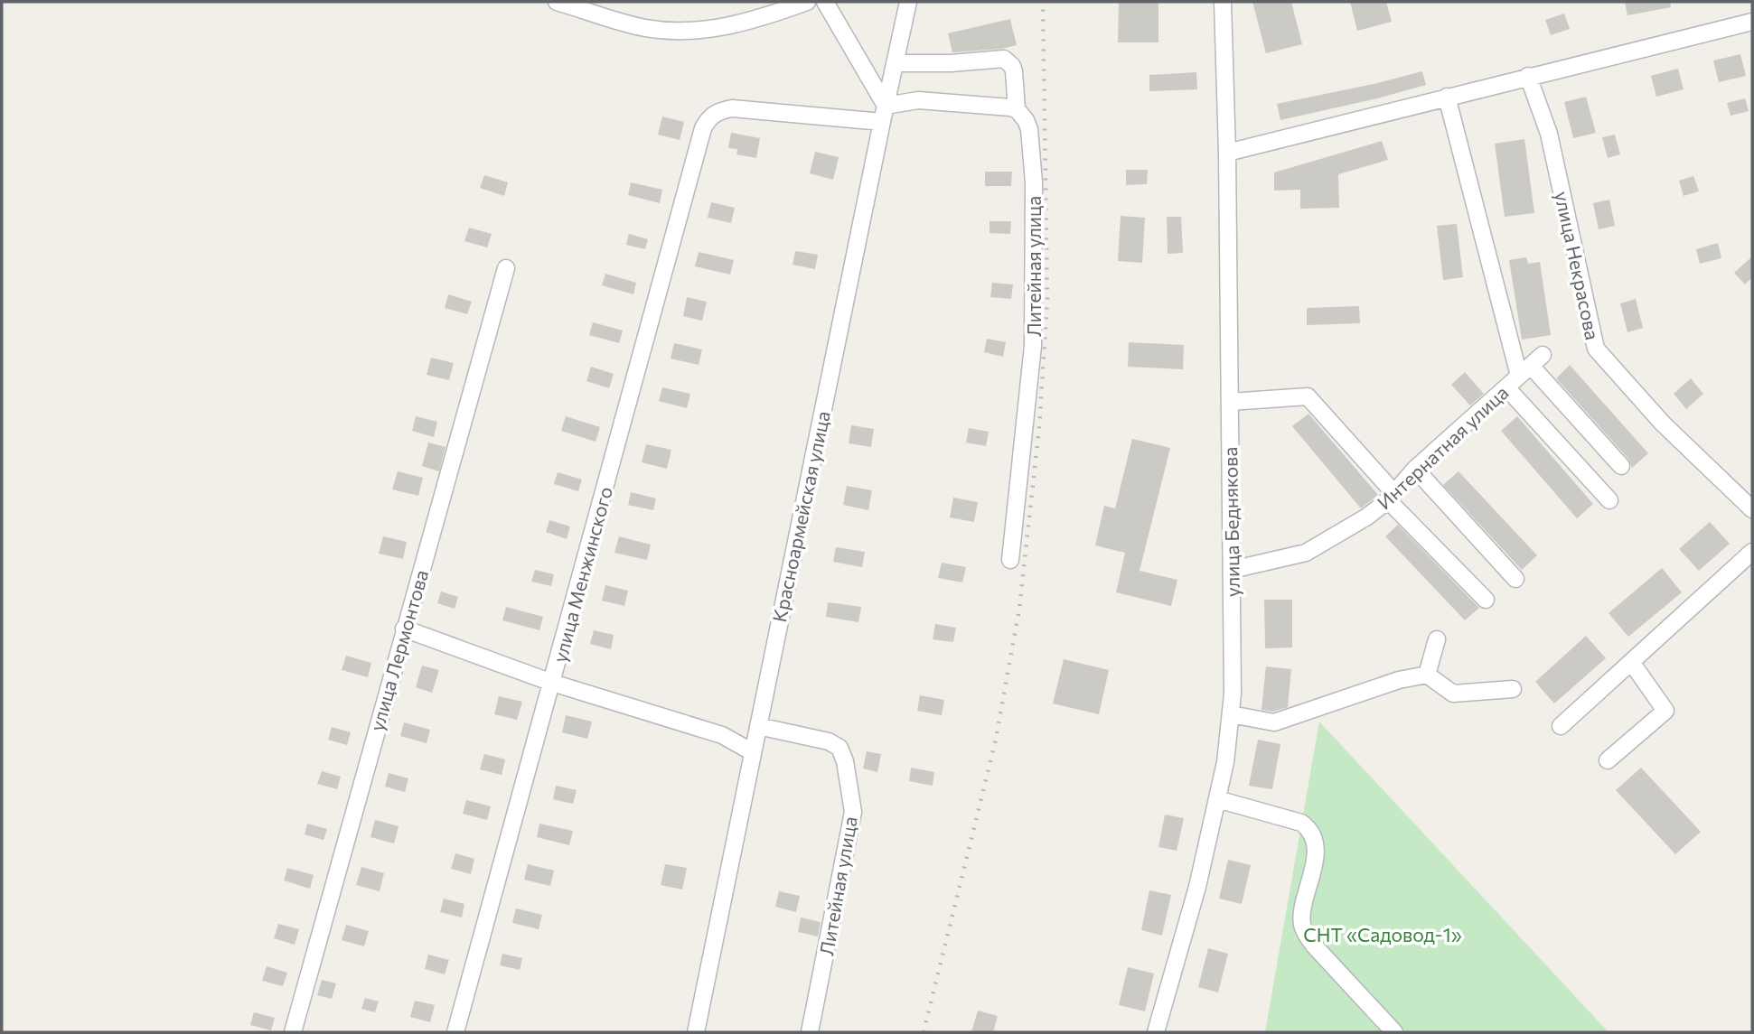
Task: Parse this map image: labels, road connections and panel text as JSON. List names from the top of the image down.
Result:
{
  "streets": {
    "street": [
      "улица Некрасова",
      "Литейная улица",
      "Интернатная улица",
      "Красноармейская улица",
      "улица Беднякова",
      "улица Менжинского",
      "улица Лермонтова"
    ]
  },
  "crossings": [
    ["Литейная улица", "Красноармейская улица"],
    ["Интернатная улица", "улица Беднякова"],
    ["Красноармейская улица", "улица Менжинского"]
  ],
  "parks": ["СНТ «Садовод-1»"]
}
